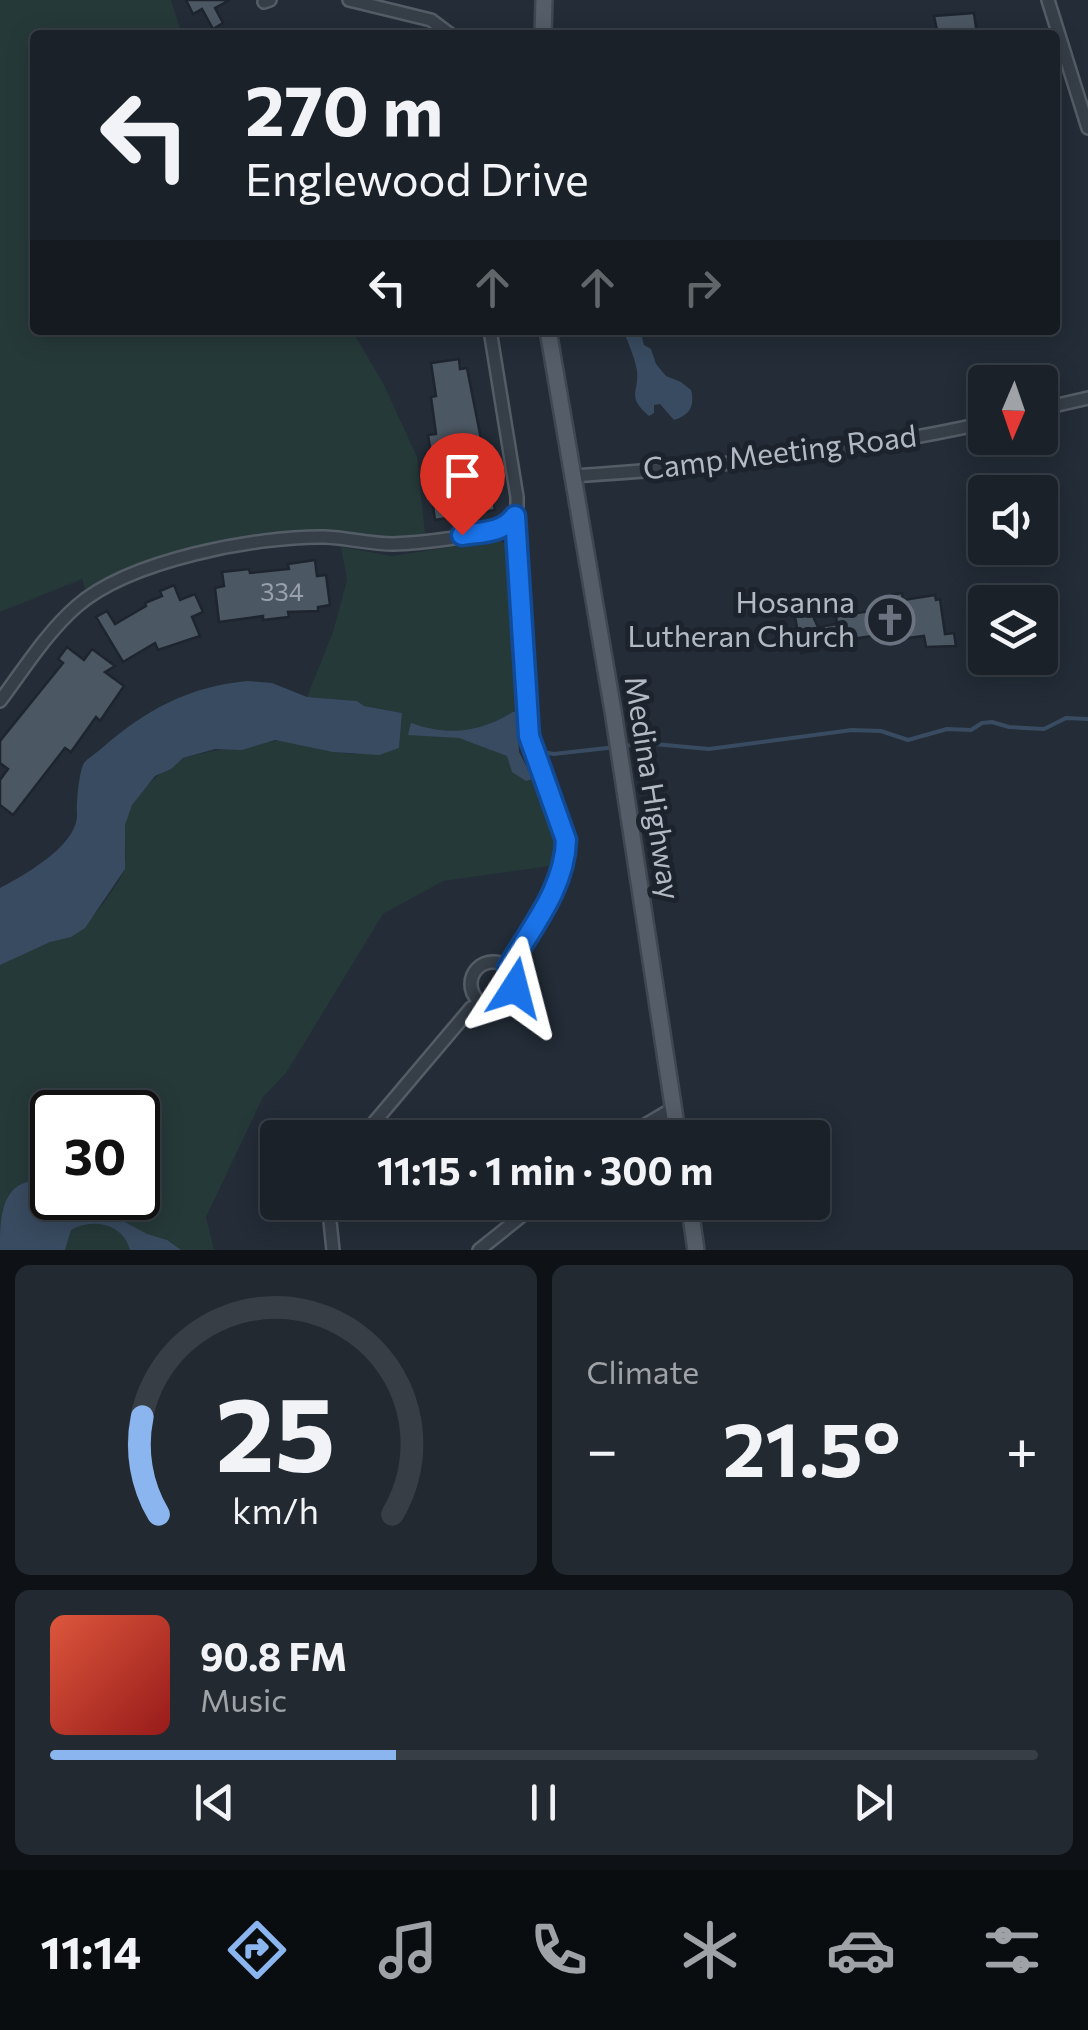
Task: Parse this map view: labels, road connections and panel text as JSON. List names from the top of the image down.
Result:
{
  "streets": {
    "main road": ["Medina Highway"],
    "street": ["Camp Meeting Road"]
  },
  "crossings": [
    ["Camp Meeting Road", "Medina Highway"]
  ],
  "places": {
    "church": ["Hosanna Lutheran Church"]
  },
  "house_numbers": ["334"],
  "north": "bottom",
  "page": {
    "turn": ["270 m", "Englewood Drive"],
    "limit": "30",
    "trip": "11:15 · 1 min · 300 m",
    "tile": "Climate",
    "heat": ["−", "21.5°", "+"],
    "song": ["90.8 FM", "Music"],
    "tabs": "11:14",
    "gauge": ["25", "km/h"]
  }
}
